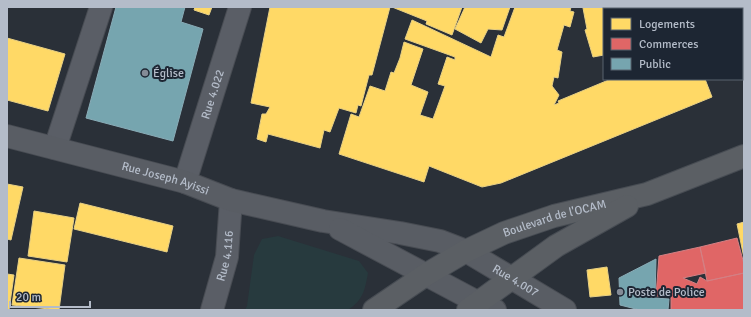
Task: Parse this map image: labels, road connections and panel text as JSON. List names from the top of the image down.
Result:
{
  "streets": {
    "highway": ["Boulevard de l'OCAM"],
    "main road": ["Rue Joseph Ayissi", "Rue 4.007"],
    "street": ["Rue 4.022", "Rue 4.116"]
  },
  "crossings": [
    ["Rue 4.022", "Rue Joseph Ayissi"],
    ["Rue Joseph Ayissi", "Boulevard de l'OCAM"],
    ["Rue Joseph Ayissi", "Rue 4.116"],
    ["Rue Joseph Ayissi", "Rue 4.007"],
    ["Boulevard de l'OCAM", "Rue 4.007"]
  ],
  "places": ["Église", "Poste de Police"],
  "legend": ["Logements", "Commerces", "Public"],
  "scale_bar": "20 m"
}
